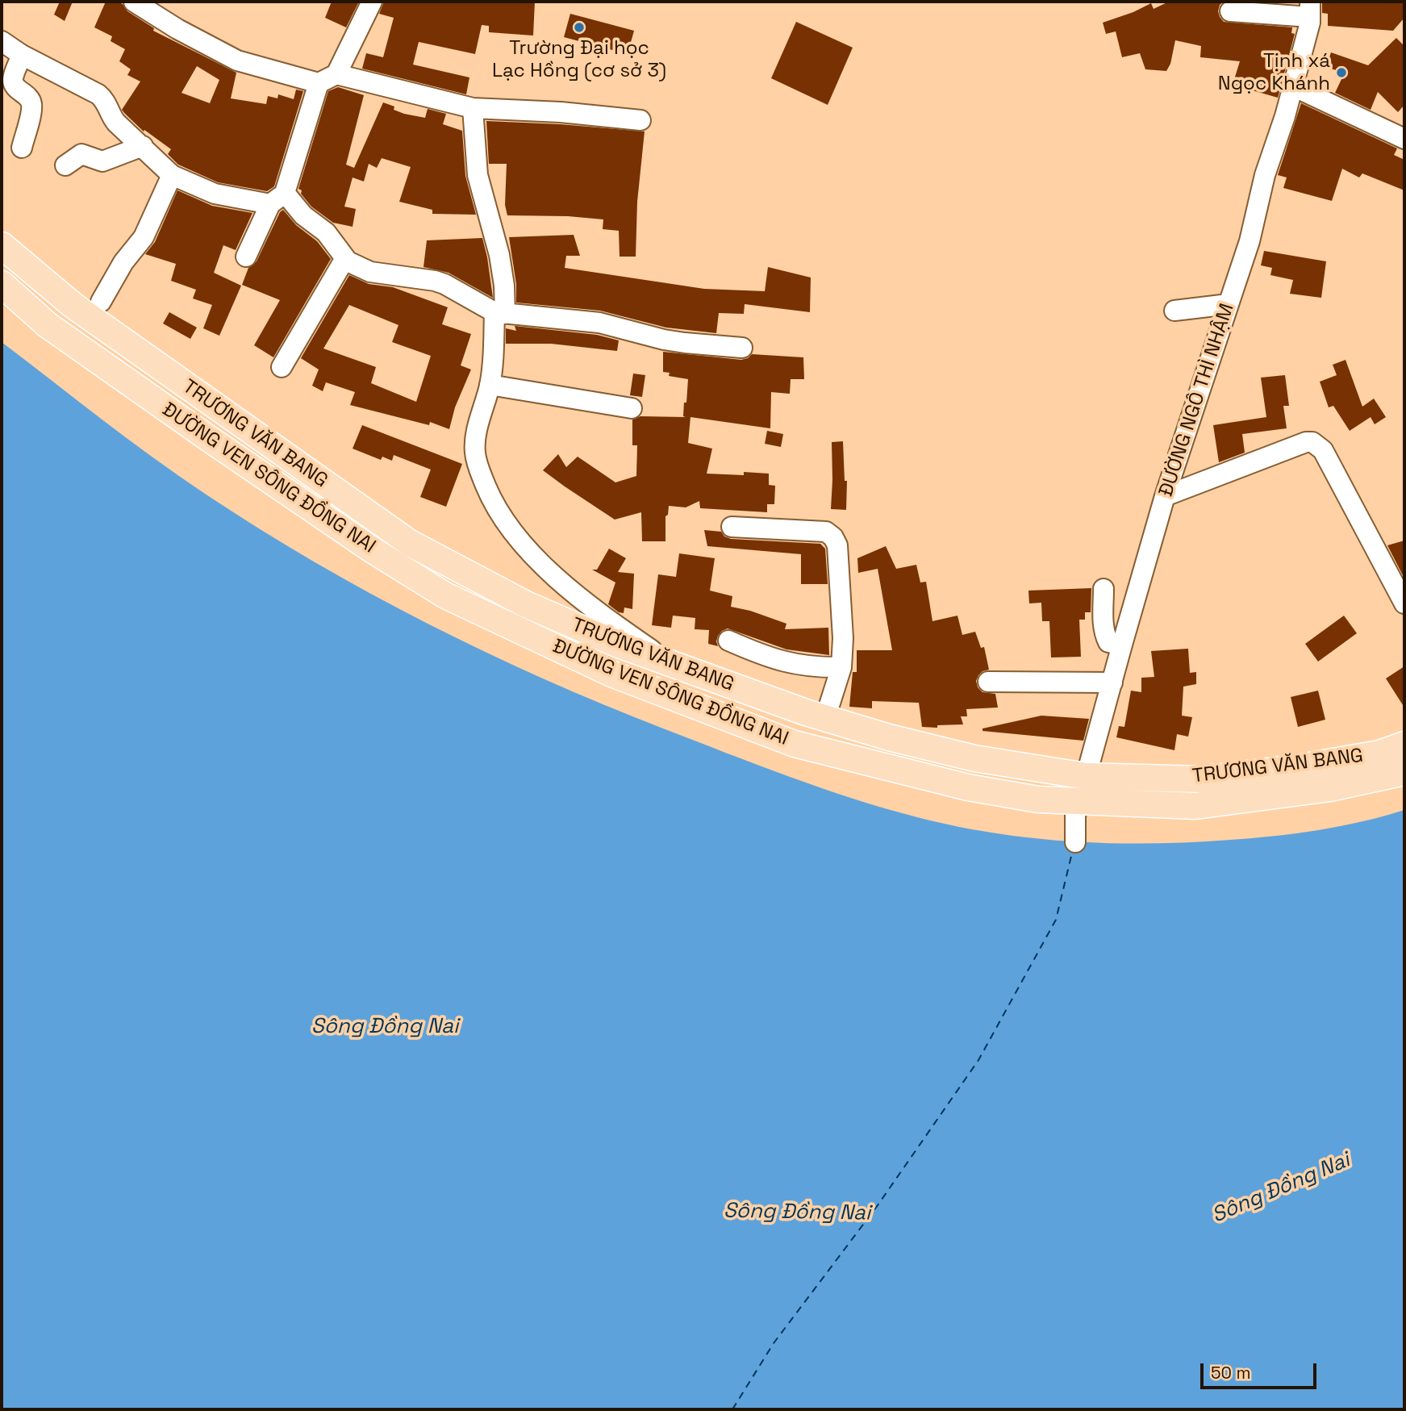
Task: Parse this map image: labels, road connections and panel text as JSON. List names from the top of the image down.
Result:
{
  "streets": {
    "main road": ["TRƯƠNG VĂN BANG", "ĐƯỜNG VEN SÔNG ĐỒNG NAI"],
    "street": ["ĐƯỜNG NGÔ THÌ NHẬM"]
  },
  "crossings": [
    ["ĐƯỜNG NGÔ THÌ NHẬM", "TRƯƠNG VĂN BANG"],
    ["ĐƯỜNG NGÔ THÌ NHẬM", "ĐƯỜNG VEN SÔNG ĐỒNG NAI"],
    ["TRƯƠNG VĂN BANG", "ĐƯỜNG VEN SÔNG ĐỒNG NAI"]
  ],
  "water": ["Sông Đồng Nai"],
  "places": ["Trường Đại học Lạc Hồng (cơ sở 3)", "Tịnh xá Ngọc Khánh"],
  "scale_bar": "50 m"
}
